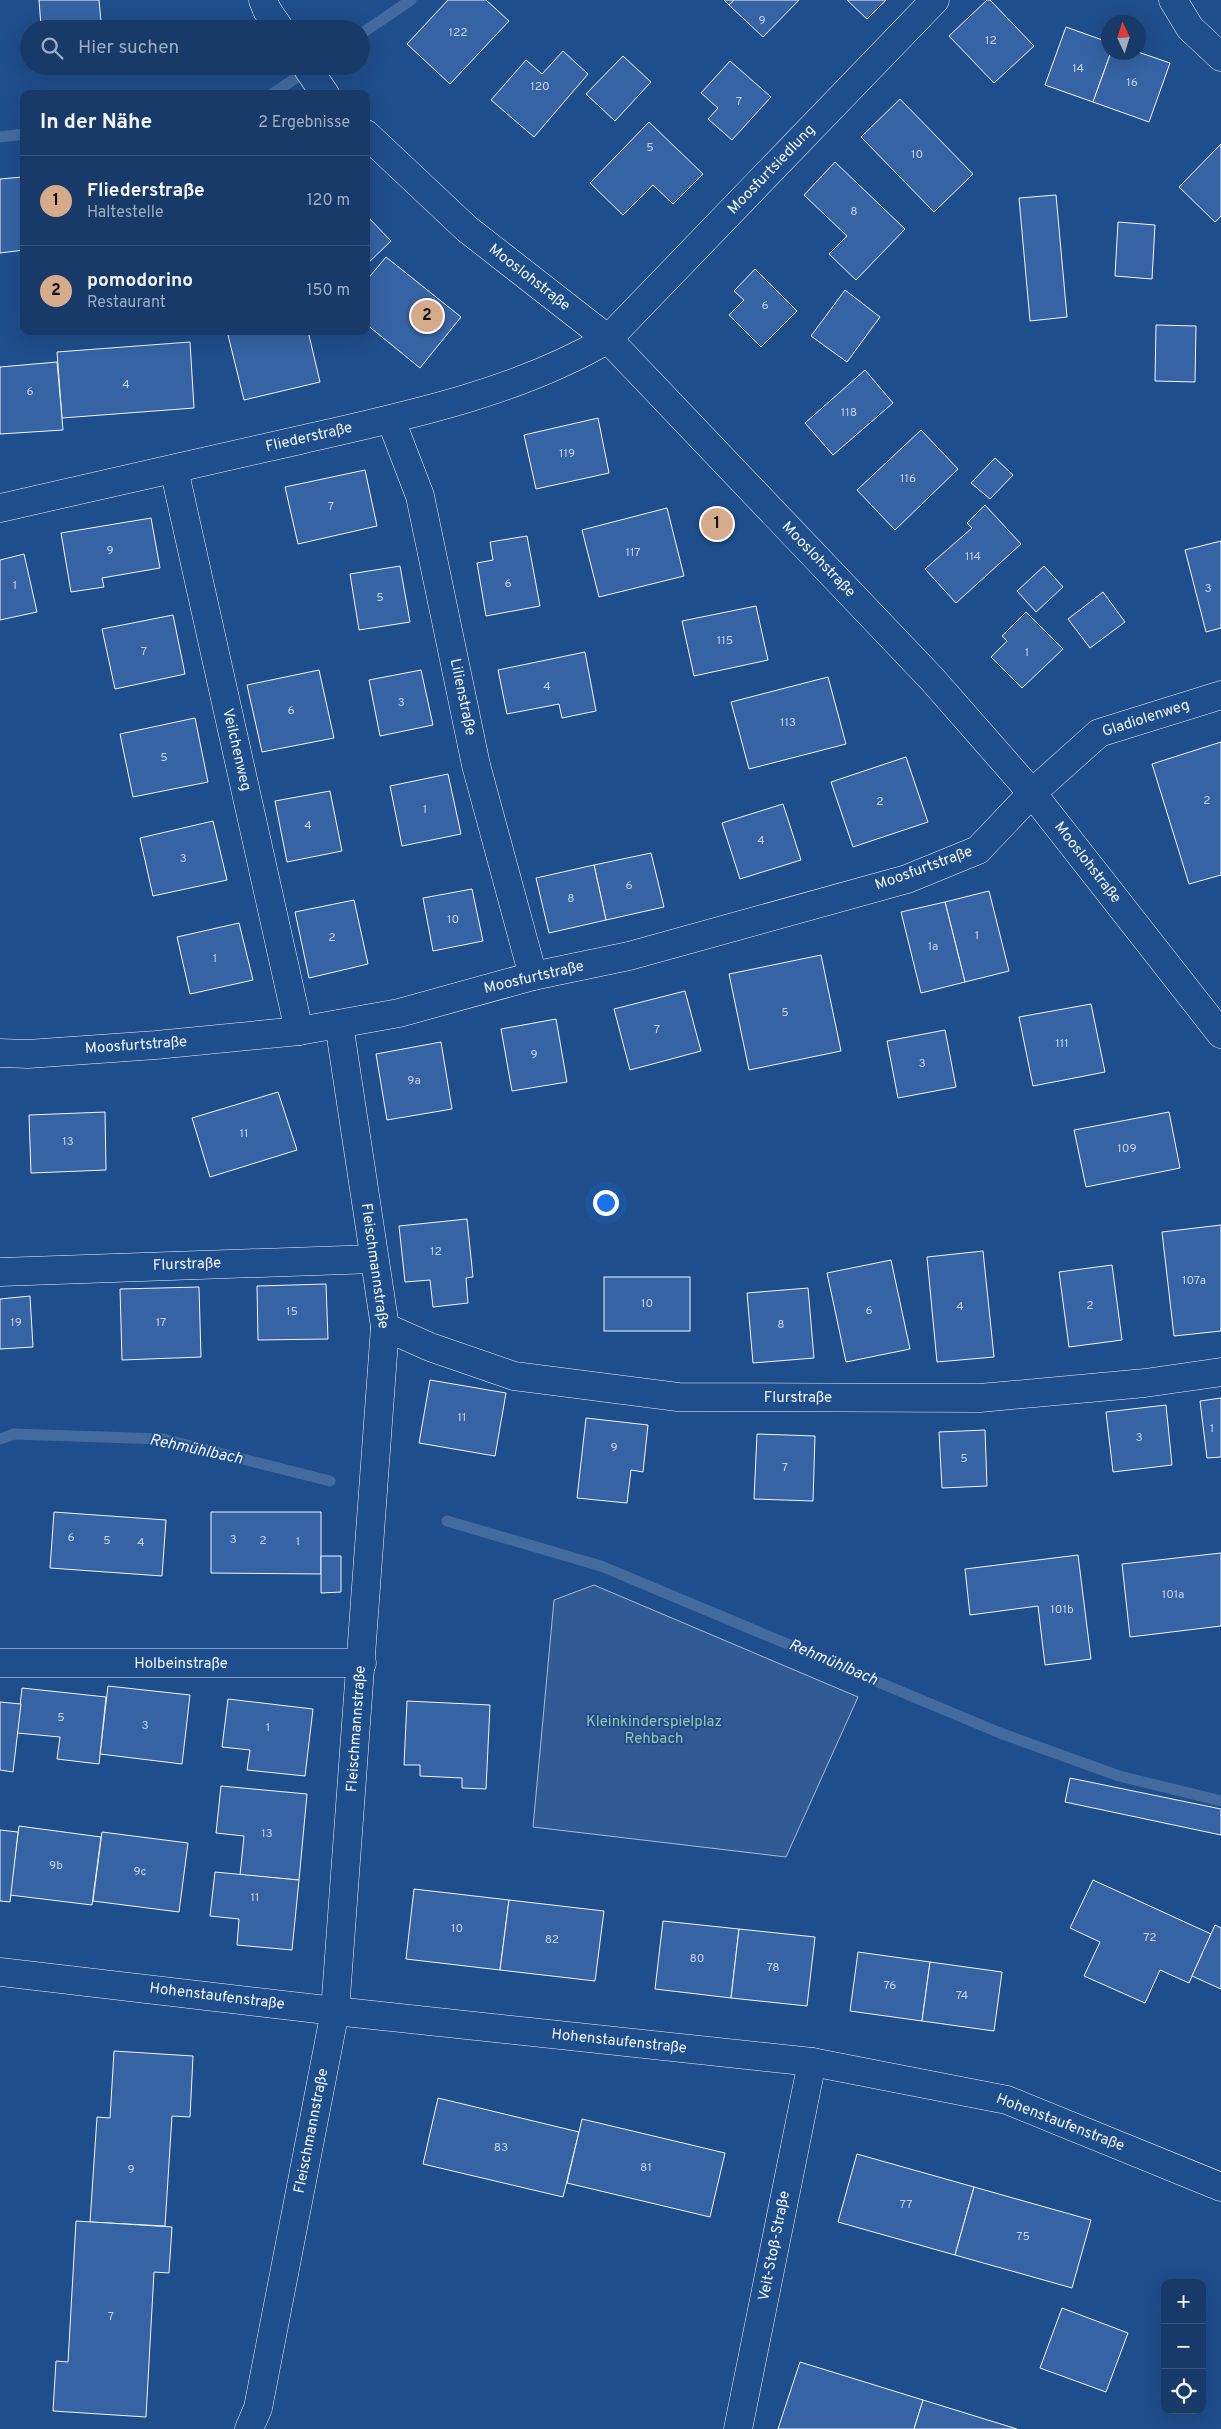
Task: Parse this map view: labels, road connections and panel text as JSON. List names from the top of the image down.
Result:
{
  "streets": {
    "street": [
      "Moosfurtsiedlung",
      "Mooslohstraße",
      "Fliederstraße",
      "Lilienstraße",
      "Gladiolenweg",
      "Veilchenweg",
      "Moosfurtstraße",
      "Flurstraße",
      "Fleischmannstraße",
      "Holbeinstraße",
      "Hohenstaufenstraße",
      "Veit-Stoß-Straße"
    ]
  },
  "crossings": [
    ["Moosfurtsiedlung", "Mooslohstraße"],
    ["Moosfurtsiedlung", "Fliederstraße"],
    ["Mooslohstraße", "Fliederstraße"],
    ["Mooslohstraße", "Gladiolenweg"],
    ["Mooslohstraße", "Moosfurtstraße"],
    ["Fliederstraße", "Lilienstraße"],
    ["Fliederstraße", "Veilchenweg"],
    ["Lilienstraße", "Moosfurtstraße"],
    ["Gladiolenweg", "Moosfurtstraße"],
    ["Veilchenweg", "Moosfurtstraße"],
    ["Moosfurtstraße", "Fleischmannstraße"],
    ["Flurstraße", "Fleischmannstraße"],
    ["Fleischmannstraße", "Holbeinstraße"],
    ["Fleischmannstraße", "Hohenstaufenstraße"],
    ["Hohenstaufenstraße", "Veit-Stoß-Straße"]
  ],
  "water": ["Rehmühlbach"],
  "parks": ["Kleinkinderspielplaz Rehbach"],
  "house_numbers": [
    "9",
    "122",
    "12",
    "14",
    "16",
    "120",
    "7",
    "5",
    "10",
    "8",
    "6",
    "4",
    "6",
    "118",
    "119",
    "116",
    "7",
    "9",
    "117",
    "114",
    "6",
    "1",
    "3",
    "5",
    "115",
    "7",
    "1",
    "4",
    "3",
    "6",
    "113",
    "5",
    "2",
    "2",
    "1",
    "4",
    "4",
    "3",
    "6",
    "8",
    "10",
    "1",
    "2",
    "1a",
    "1",
    "5",
    "7",
    "111",
    "9",
    "3",
    "9a",
    "11",
    "13",
    "109",
    "12",
    "107a",
    "10",
    "2",
    "4",
    "6",
    "15",
    "19",
    "17",
    "8",
    "11",
    "1",
    "3",
    "9",
    "5",
    "7",
    "6",
    "3",
    "5",
    "2",
    "1",
    "4",
    "101a",
    "101b",
    "5",
    "3",
    "1",
    "13",
    "9b",
    "9c",
    "11",
    "10",
    "72",
    "82",
    "80",
    "78",
    "76",
    "74",
    "83",
    "81",
    "9",
    "77",
    "75",
    "7"
  ],
  "north": "top",
  "page": {
    "search": "Hier suchen",
    "heading": ["In der Nähe", "2 Ergebnisse"],
    "list": [
      {
        "mark": "1",
        "name": "Fliederstraße",
        "note": "Haltestelle",
        "value": "120 m"
      },
      {
        "mark": "2",
        "name": "pomodorino",
        "note": "Restaurant",
        "value": "150 m"
      }
    ],
    "pins": ["2", "1"],
    "map_buttons": ["+", "−"]
  }
}
